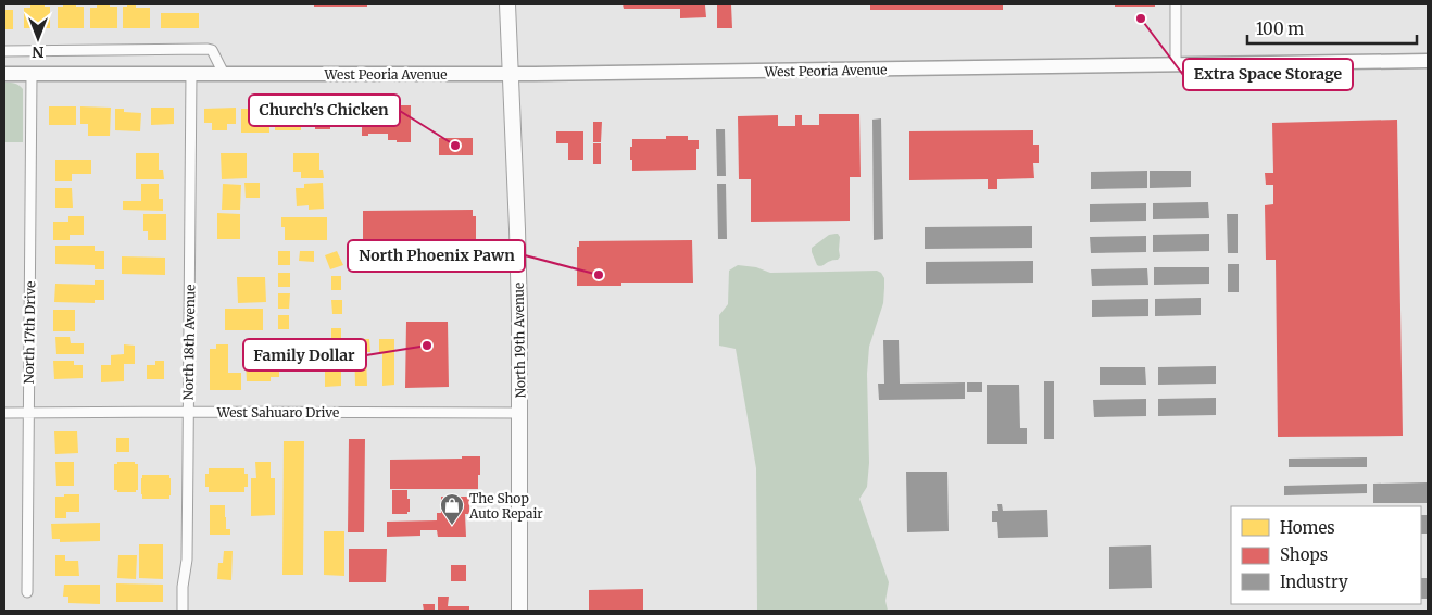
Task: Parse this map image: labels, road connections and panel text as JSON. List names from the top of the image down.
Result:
{
  "streets": {
    "main road": ["West Peoria Avenue", "North 19th Avenue"],
    "street": ["North 17th Drive", "North 18th Avenue", "West Sahuaro Drive"]
  },
  "crossings": [
    ["West Peoria Avenue", "North 17th Drive"],
    ["West Peoria Avenue", "North 19th Avenue"],
    ["West Peoria Avenue", "North 18th Avenue"],
    ["North 17th Drive", "West Sahuaro Drive"],
    ["North 19th Avenue", "West Sahuaro Drive"],
    ["North 18th Avenue", "West Sahuaro Drive"]
  ],
  "places": {
    "other": [
      "Extra Space Storage",
      "Church's Chicken",
      "North Phoenix Pawn",
      "Family Dollar"
    ],
    "shop": ["The Shop Auto Repair"]
  },
  "legend": ["Homes", "Shops", "Industry"],
  "scale_bar": "100 m",
  "north": "bottom"
}
